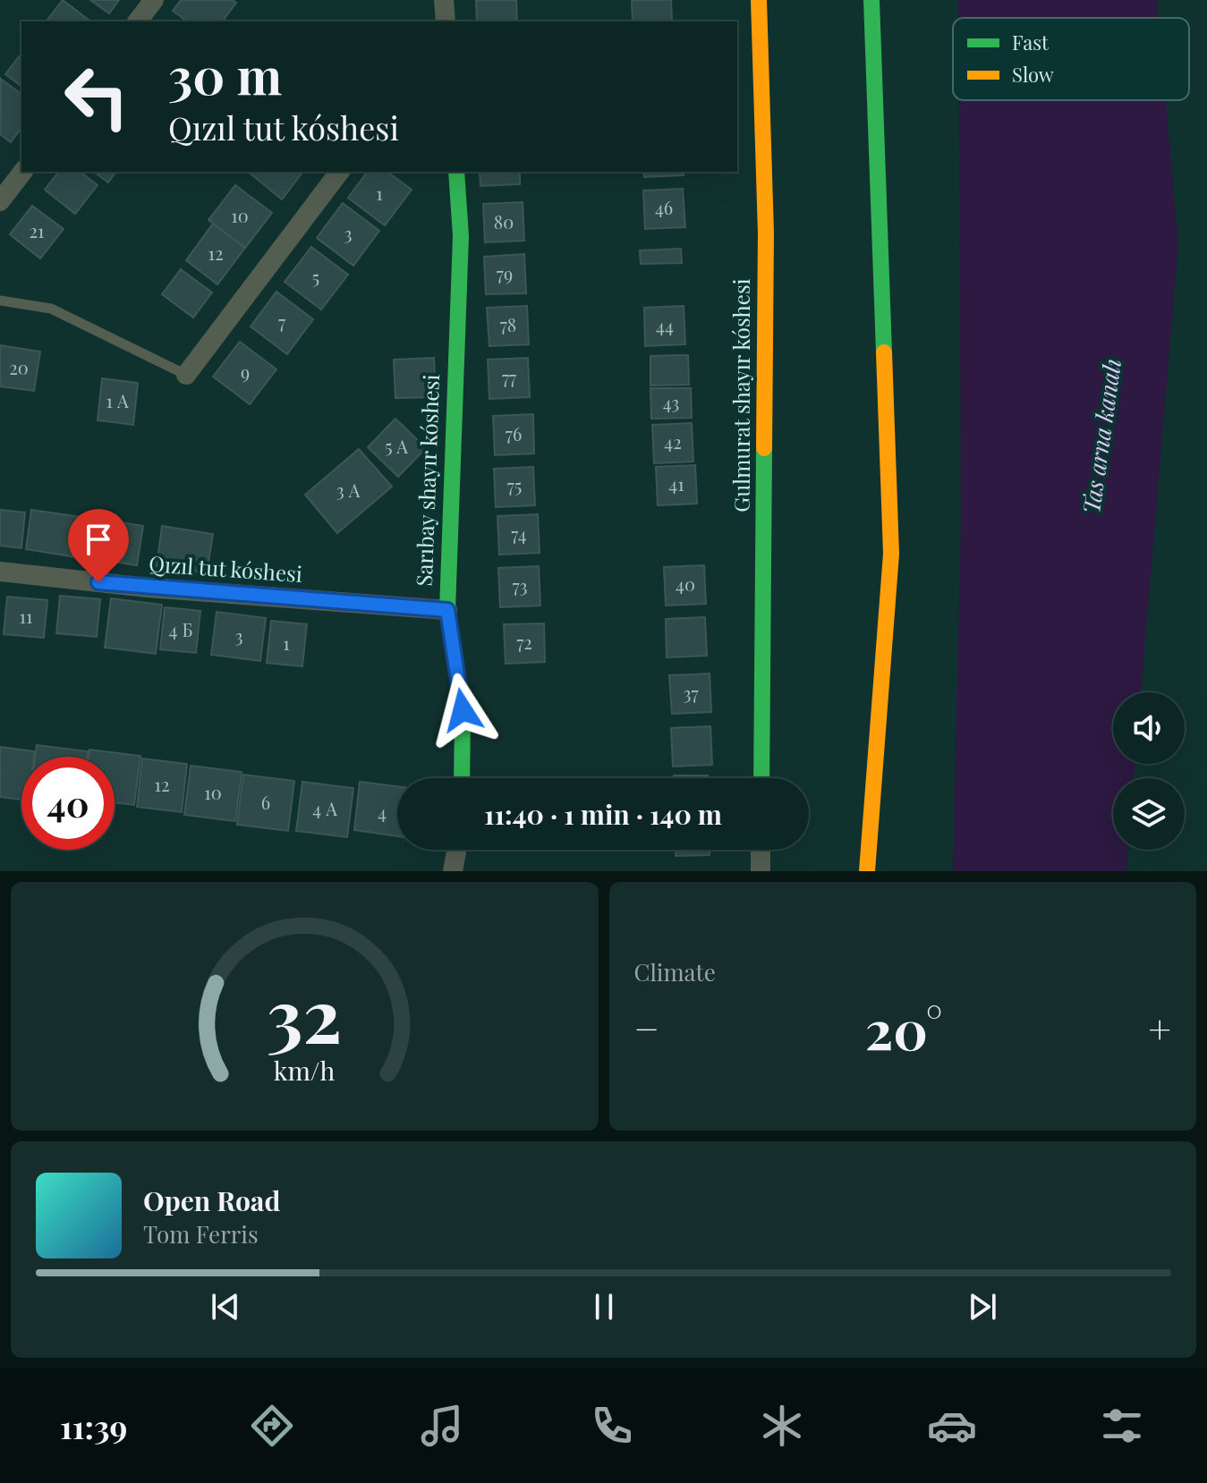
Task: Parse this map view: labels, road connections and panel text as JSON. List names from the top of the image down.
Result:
{
  "streets": {
    "street": ["Gulmurat shayır kóshesi", "Sarıbay shayır kóshesi", "Qızıl tut kóshesi"]
  },
  "crossings": [
    ["Sarıbay shayır kóshesi", "Qızıl tut kóshesi"]
  ],
  "water": ["Tas arna kanalı"],
  "house_numbers": [
    "1",
    "46",
    "10",
    "80",
    "21",
    "3",
    "12",
    "79",
    "5",
    "7",
    "78",
    "44",
    "20",
    "9",
    "77",
    "1 А",
    "43",
    "76",
    "42",
    "5 А",
    "41",
    "75",
    "3 А",
    "74",
    "40",
    "73",
    "11",
    "4 Б",
    "3",
    "72",
    "1",
    "37",
    "12",
    "10",
    "6",
    "4 А",
    "4"
  ],
  "legend": ["Fast", "Slow"],
  "page": {
    "turn": ["30 m", "Qızıl tut kóshesi"],
    "limit": "40",
    "trip": "11:40 · 1 min · 140 m",
    "tile": "Climate",
    "heat": ["−", "20°", "+"],
    "song": ["Open Road", "Tom Ferris"],
    "tabs": "11:39",
    "gauge": ["32", "km/h"]
  }
}
